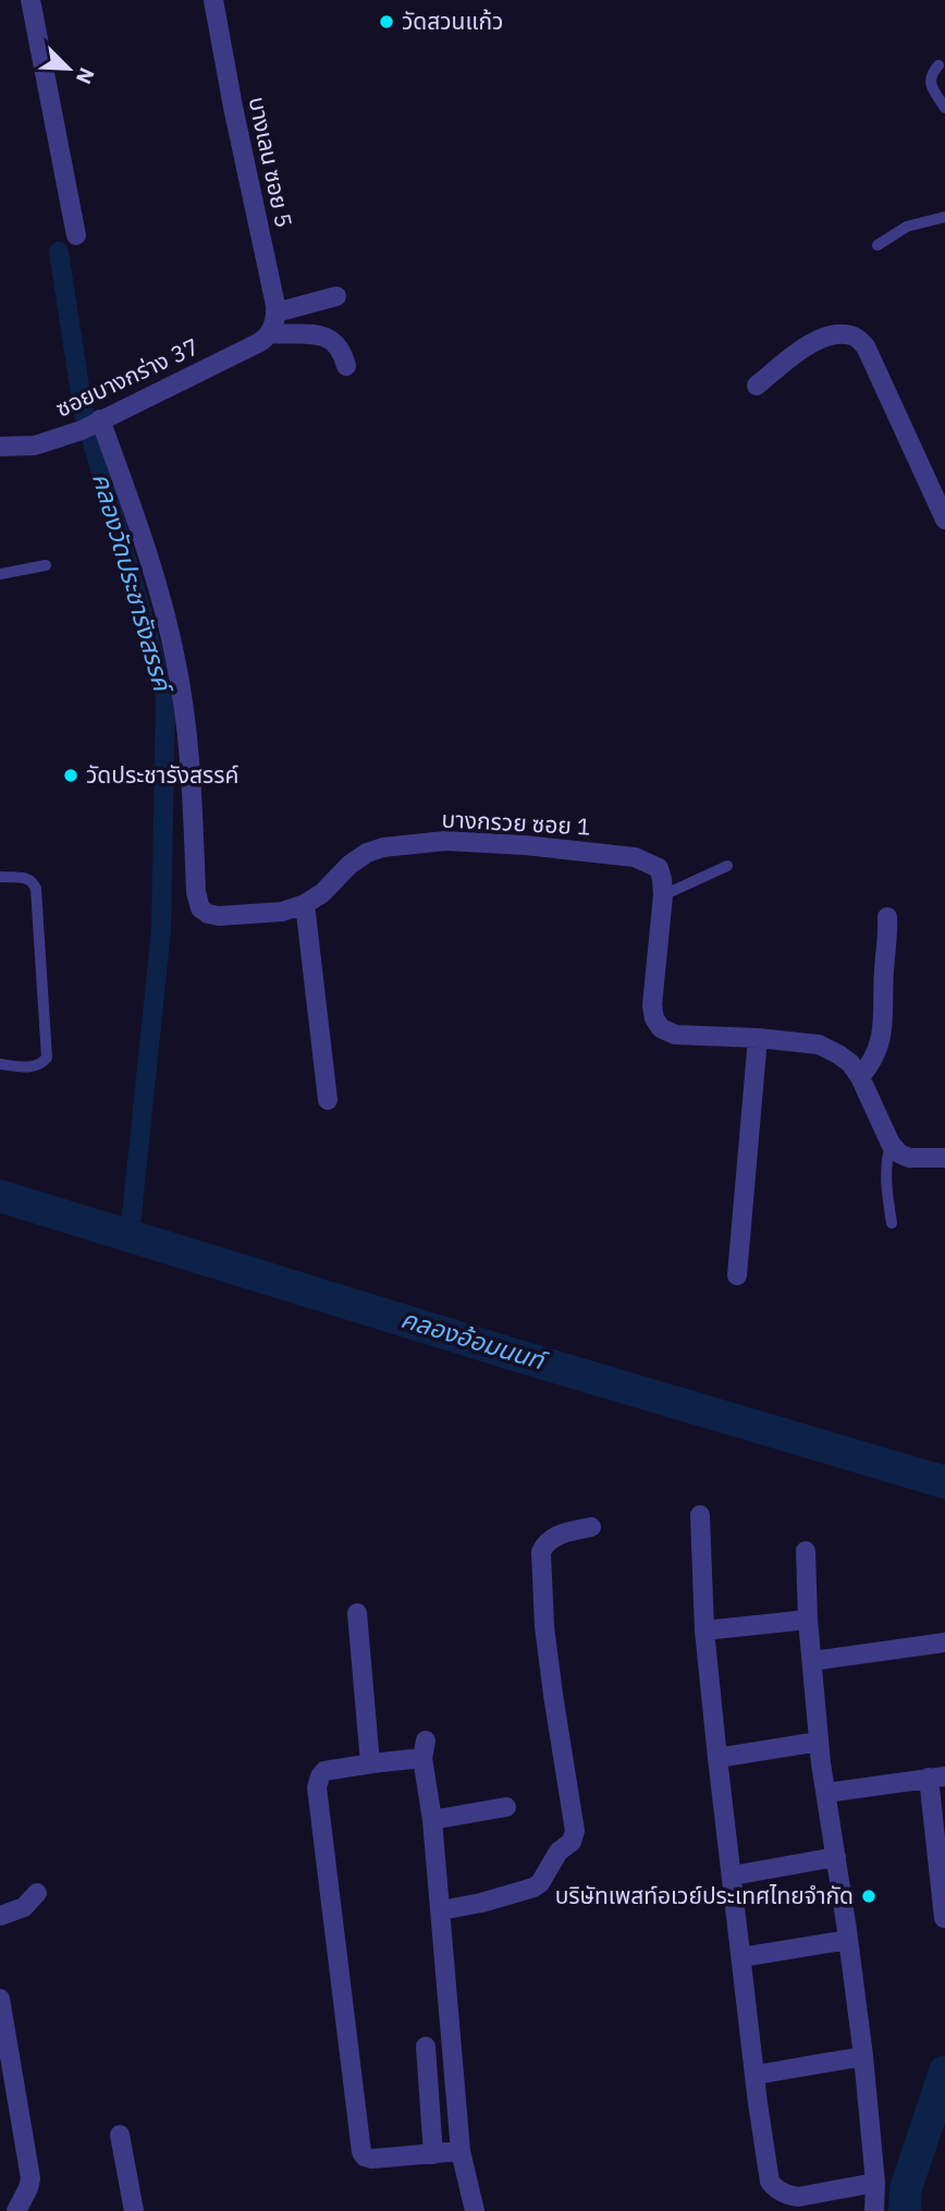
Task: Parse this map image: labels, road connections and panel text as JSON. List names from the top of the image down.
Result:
{
  "streets": {
    "street": ["บางเลน ซอย 5", "ซอยบางกร่าง 37", "บางกรวย ซอย 1"]
  },
  "crossings": [
    ["บางเลน ซอย 5", "ซอยบางกร่าง 37"],
    ["ซอยบางกร่าง 37", "บางกรวย ซอย 1"]
  ],
  "water": ["คลองวัดประชารังสรรค์", "คลองอ้อมนนท์"],
  "places": ["วัดสวนแก้ว", "วัดประชารังสรรค์", "บริษัทเพสท์อเวย์ประเทศไทยจำกัด"],
  "north": "bottom right"
}
